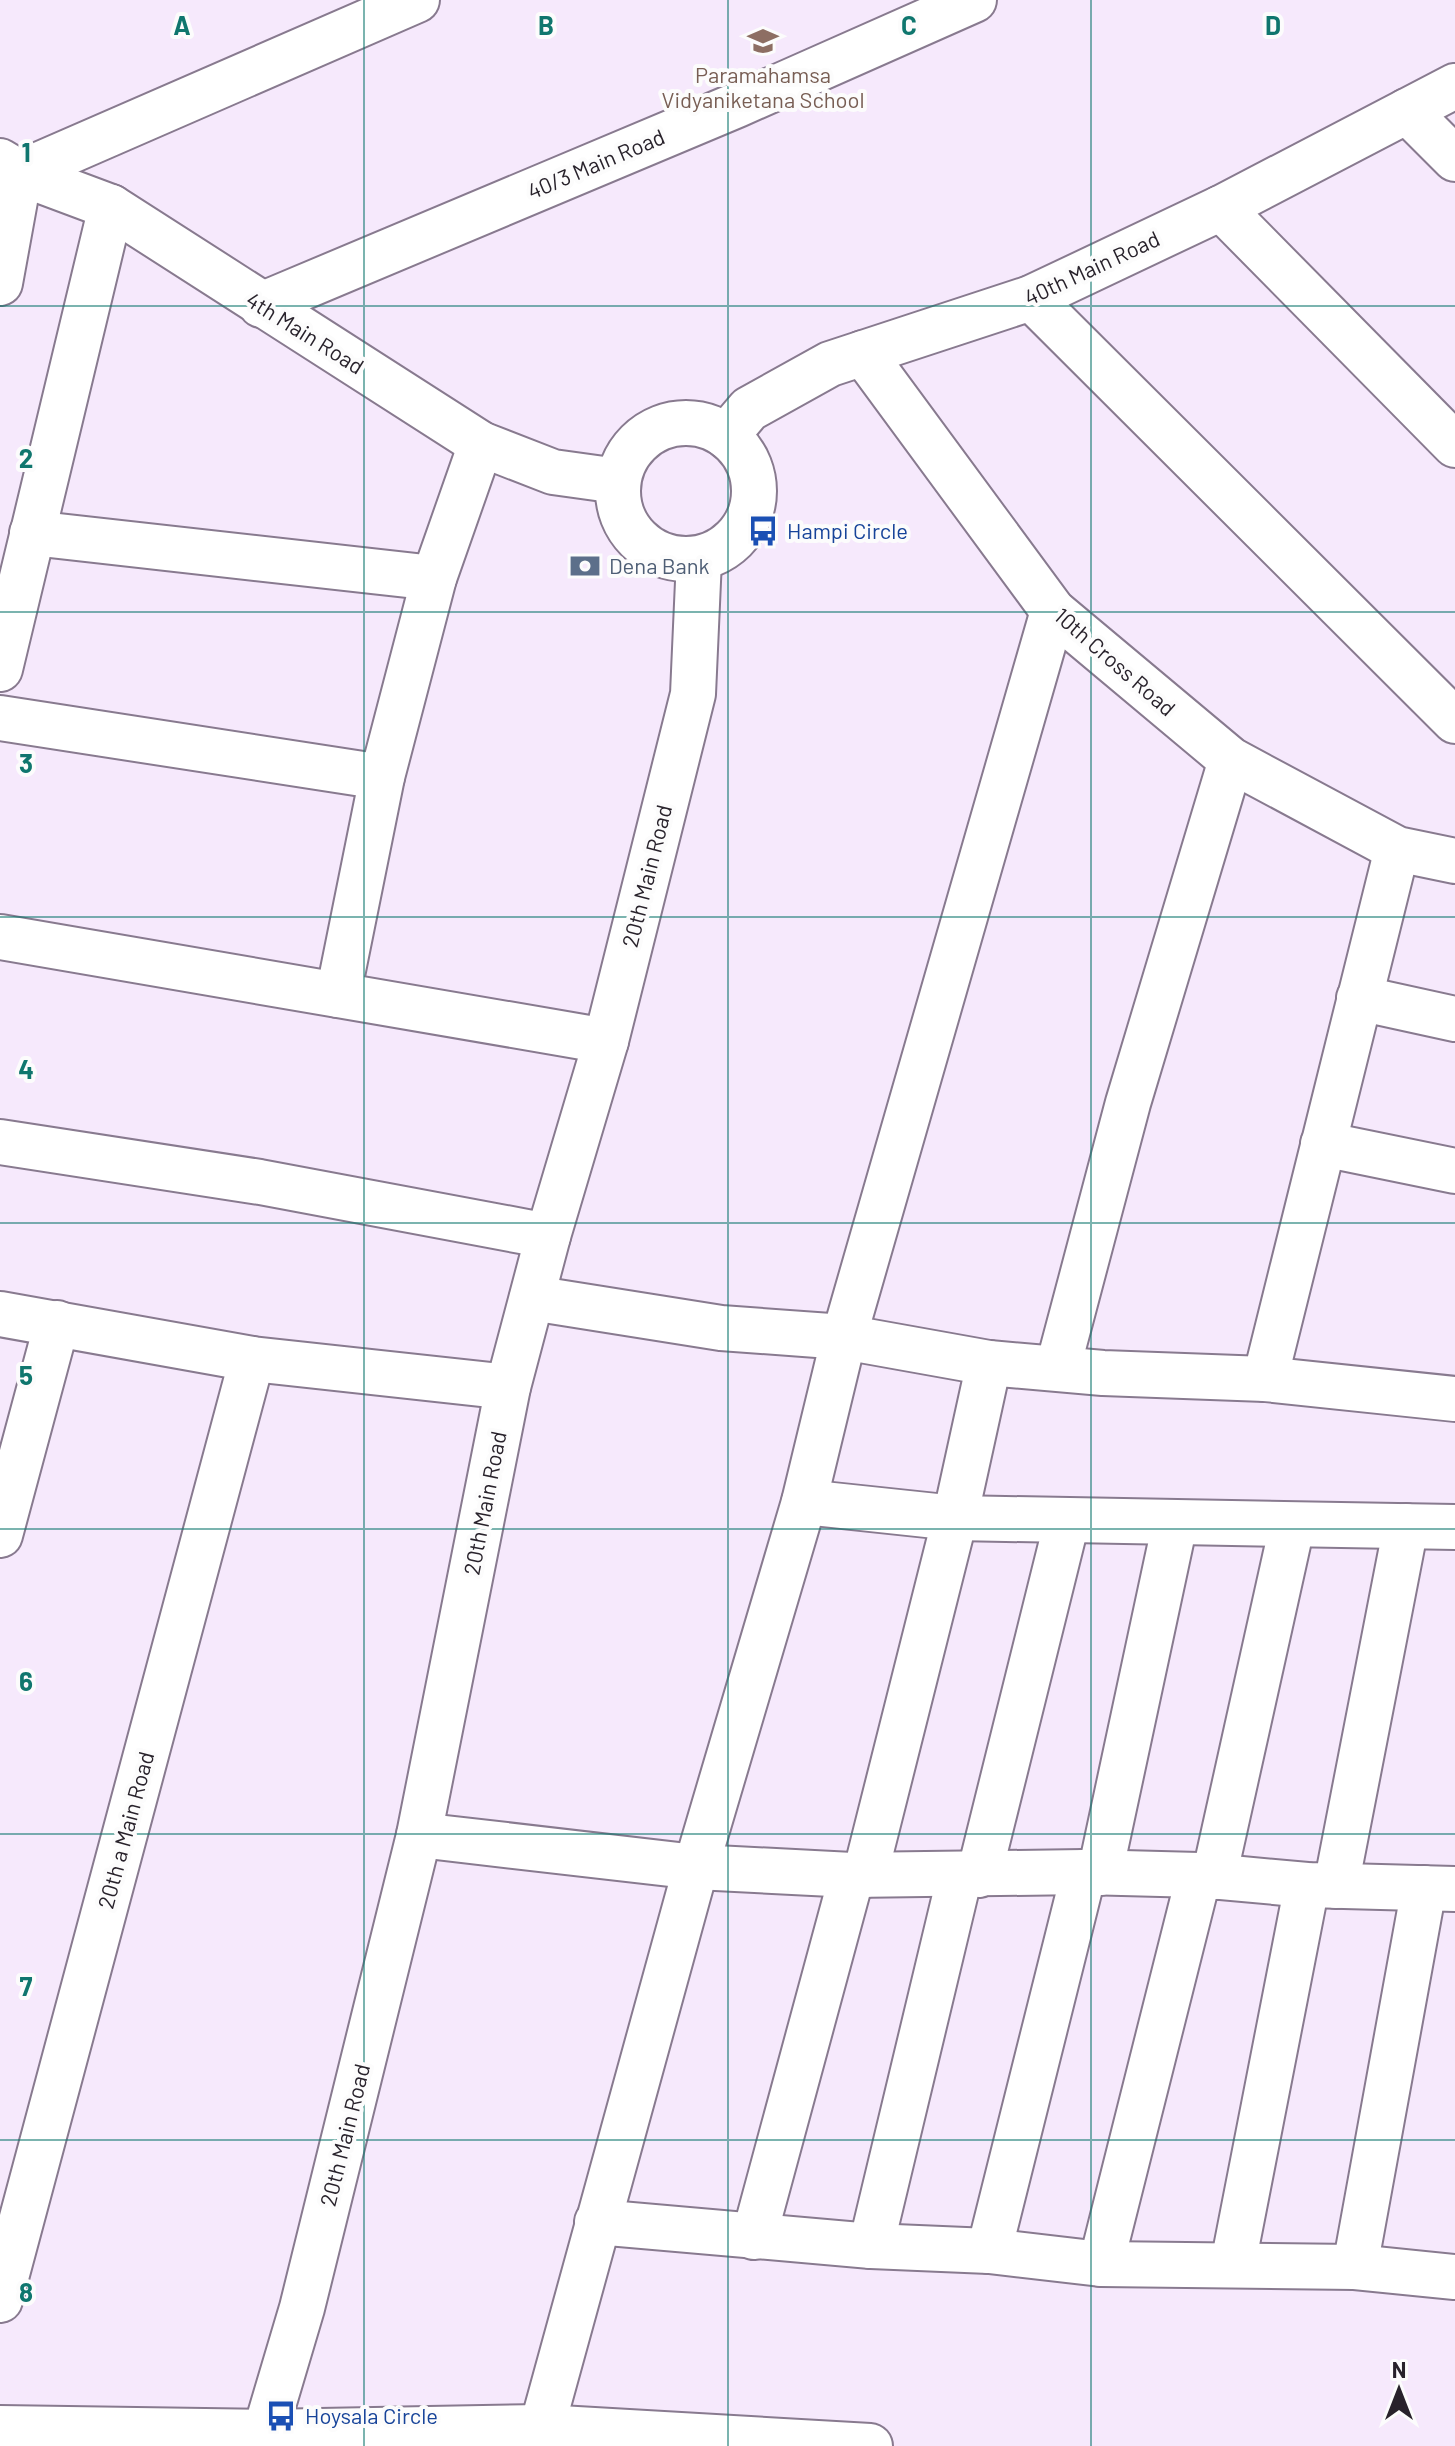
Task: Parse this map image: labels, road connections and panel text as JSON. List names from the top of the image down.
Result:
{
  "streets": {
    "street": [
      "40/3 Main Road",
      "40th Main Road",
      "4th Main Road",
      "10th Cross Road",
      "20th Main Road",
      "20th a Main Road"
    ]
  },
  "crossings": [
    ["40/3 Main Road", "4th Main Road"],
    ["40th Main Road", "4th Main Road"],
    ["40th Main Road", "10th Cross Road"],
    ["40th Main Road", "20th Main Road"],
    ["4th Main Road", "20th Main Road"]
  ],
  "places": {
    "school or university": ["Paramahamsa Vidyaniketana School"],
    "bus stop": ["Hampi Circle", "Hoysala Circle"],
    "bank": ["Dena Bank"]
  },
  "north": "top",
  "grid": {
    "columns": [
      "A",
      "B",
      "C",
      "D"
    ],
    "rows": [
      "1",
      "2",
      "3",
      "4",
      "5",
      "6",
      "7",
      "8"
    ]
  }
}
